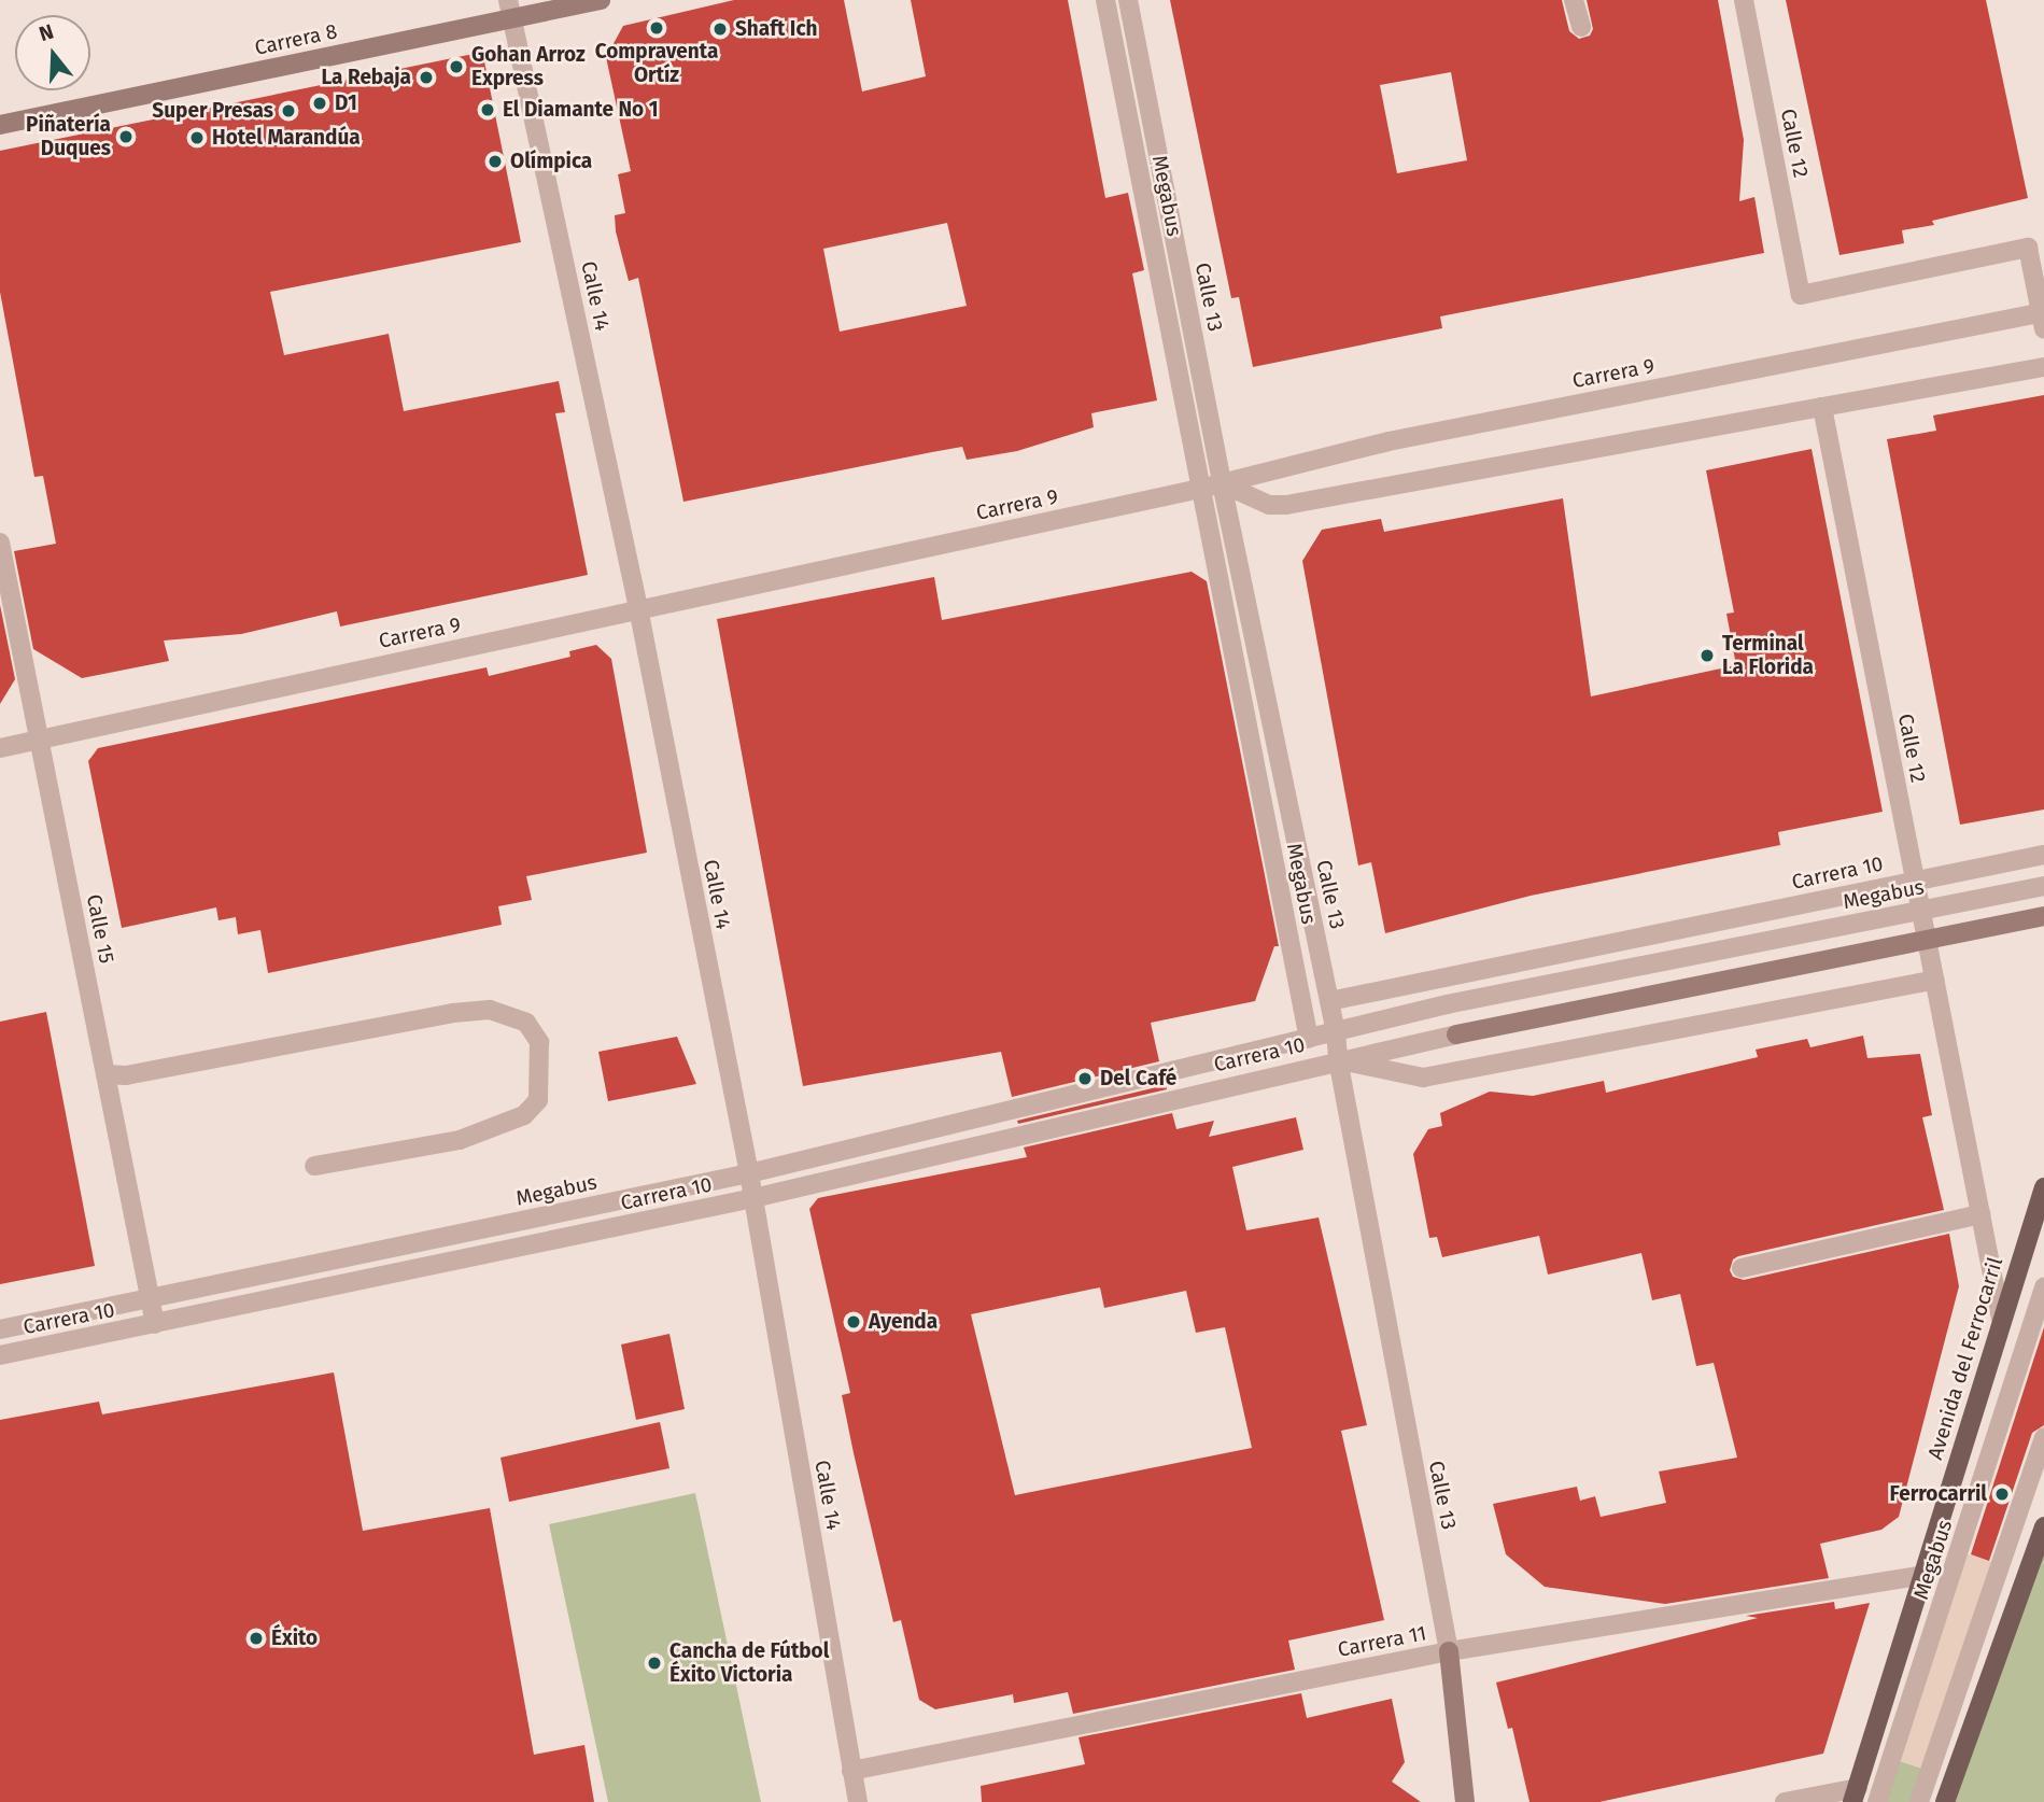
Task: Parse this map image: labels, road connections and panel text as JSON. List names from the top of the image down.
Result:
{
  "streets": {
    "main road": [
      "Carrera 8",
      "Calle 13",
      "Carrera 10",
      "Avenida del Ferrocarril"
    ],
    "street": [
      "Calle 12",
      "Megabus",
      "Calle 14",
      "Carrera 9",
      "Calle 15",
      "Carrera 11"
    ]
  },
  "crossings": [
    ["Carrera 8", "Calle 14"],
    ["Calle 12", "Carrera 10"],
    ["Calle 12", "Avenida del Ferrocarril"],
    ["Megabus", "Calle 14"],
    ["Megabus", "Calle 13"],
    ["Megabus", "Carrera 9"],
    ["Megabus", "Calle 15"],
    ["Calle 14", "Carrera 9"],
    ["Calle 14", "Carrera 10"],
    ["Calle 14", "Carrera 11"],
    ["Calle 13", "Carrera 9"],
    ["Calle 13", "Carrera 10"],
    ["Calle 13", "Carrera 11"],
    ["Carrera 9", "Calle 15"],
    ["Carrera 10", "Calle 15"],
    ["Avenida del Ferrocarril", "Carrera 11"]
  ],
  "places": [
    "Compraventa Ortíz",
    "Shaft Ich",
    "Gohan Arroz Express",
    "La Rebaja",
    "D1",
    "El Diamante No 1",
    "Super Presas",
    "Piñatería Duques",
    "Hotel Marandúa",
    "Olímpica",
    "Terminal La Florida",
    "Del Café",
    "Ayenda",
    "Ferrocarril",
    "Éxito",
    "Cancha de Fútbol Éxito Victoria"
  ],
  "north": "top"
}
